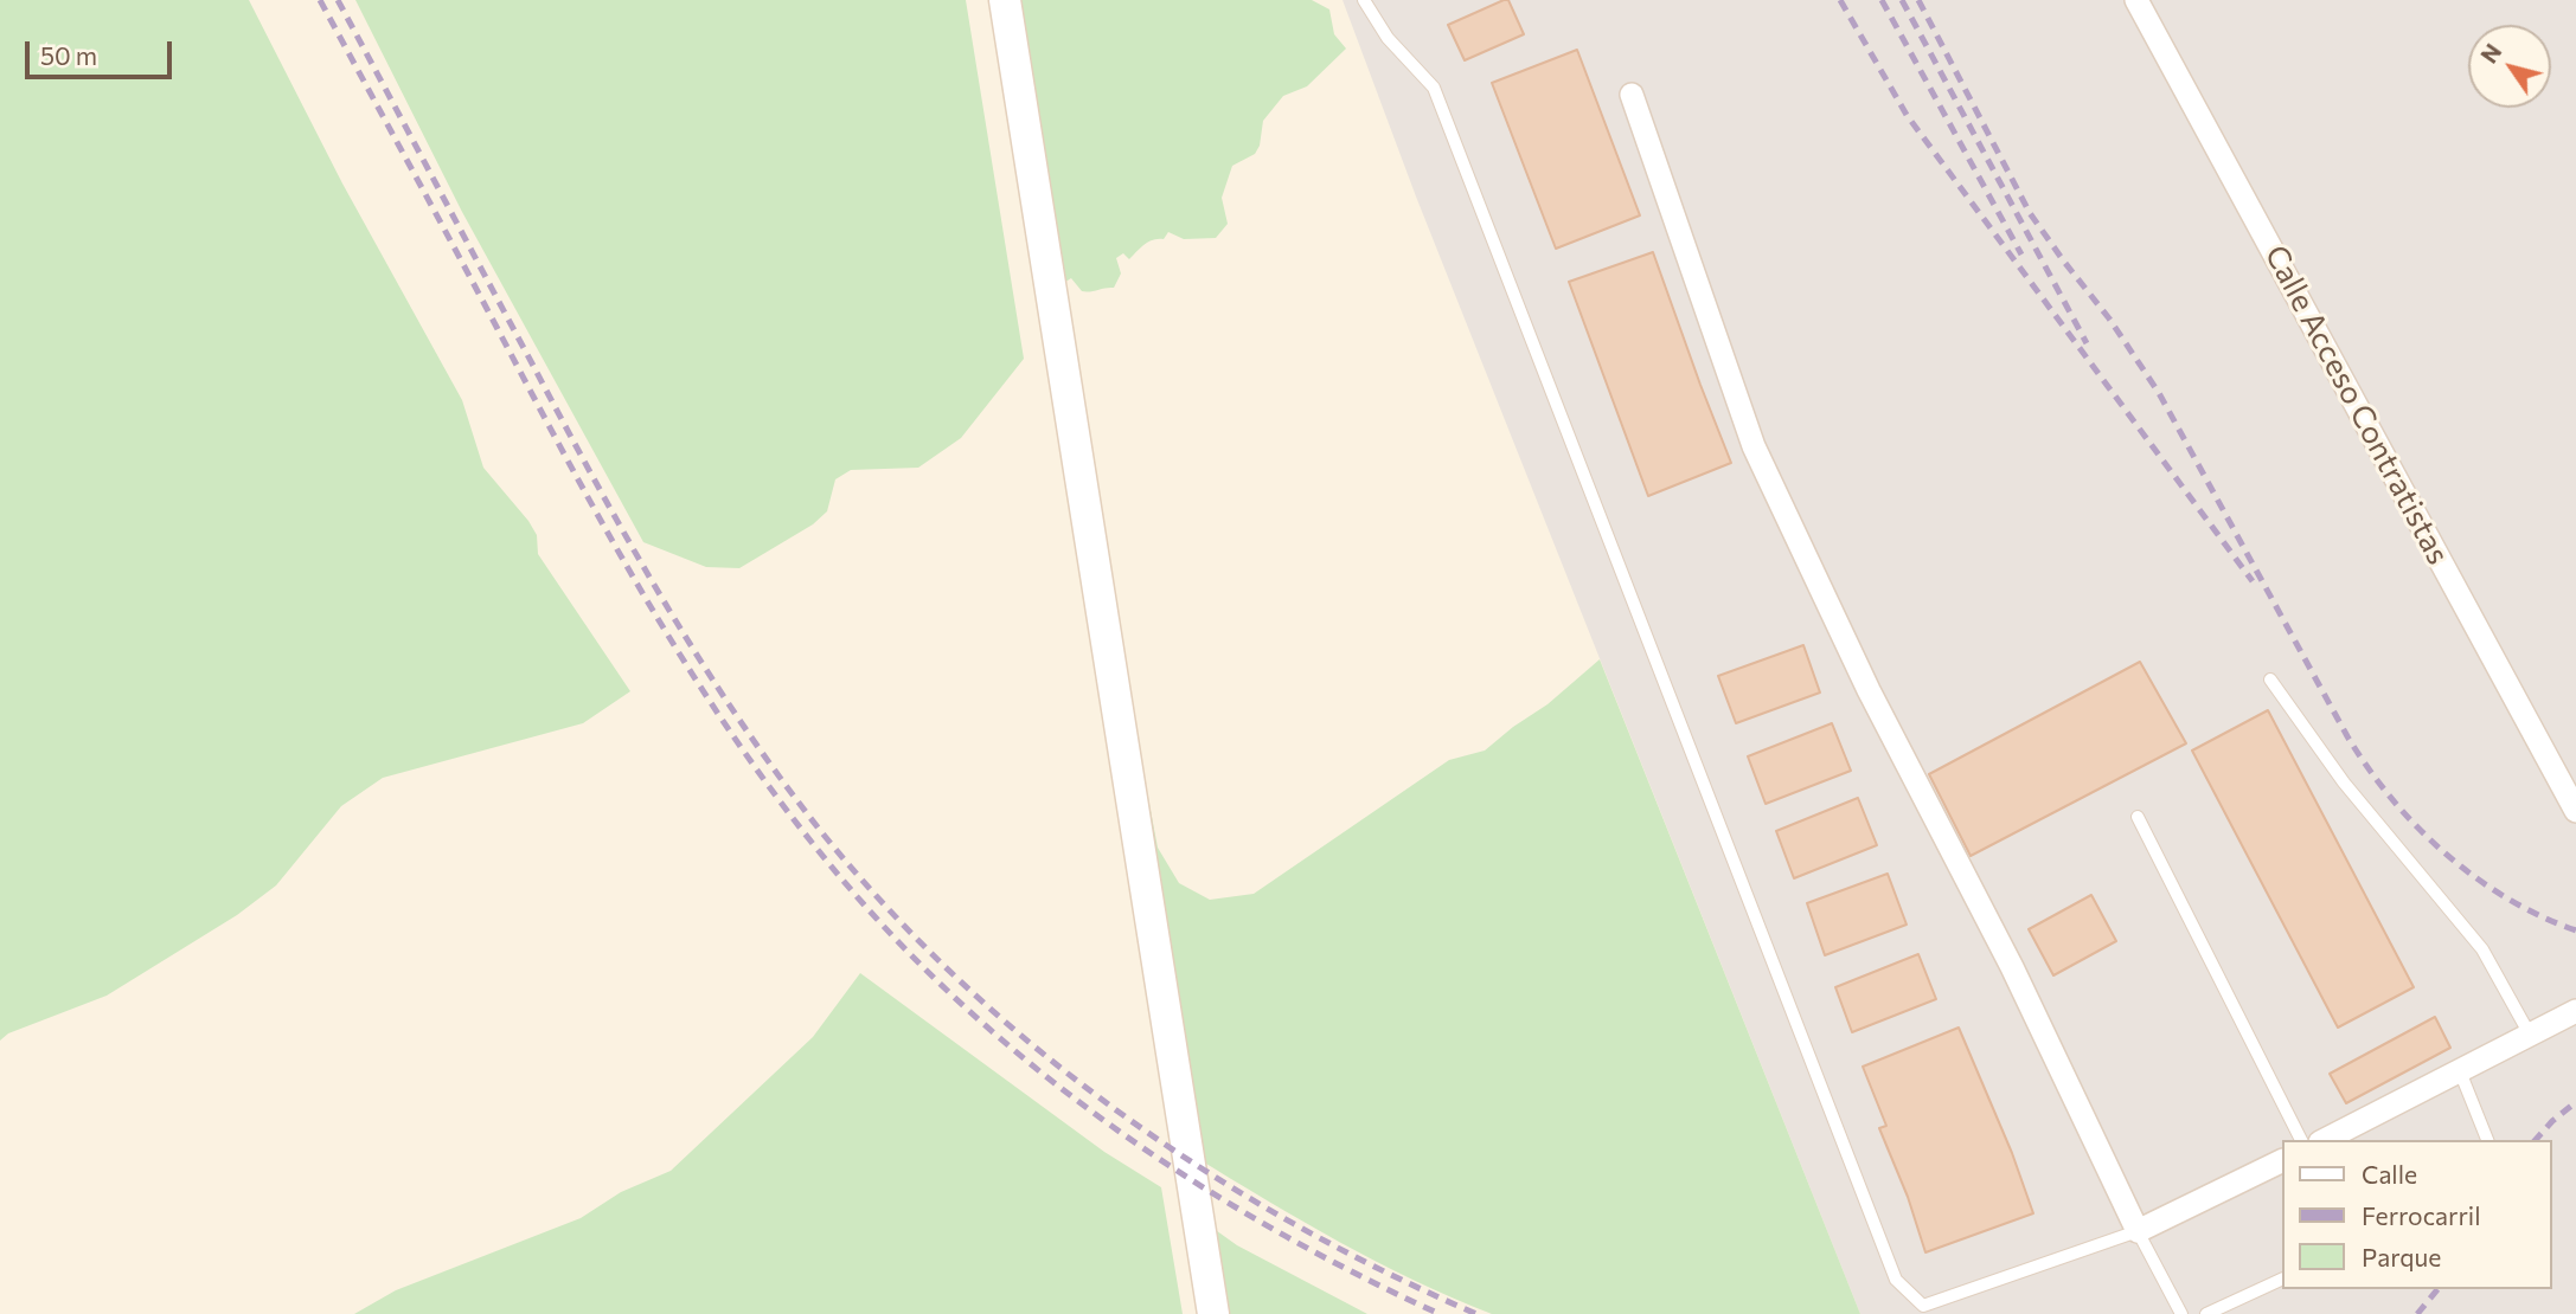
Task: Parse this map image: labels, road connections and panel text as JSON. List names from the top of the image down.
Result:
{
  "streets": {
    "street": ["Calle Acceso Contratistas"]
  },
  "legend": ["Calle", "Ferrocarril", "Parque"],
  "scale_bar": "50 m",
  "north": "top left"
}
